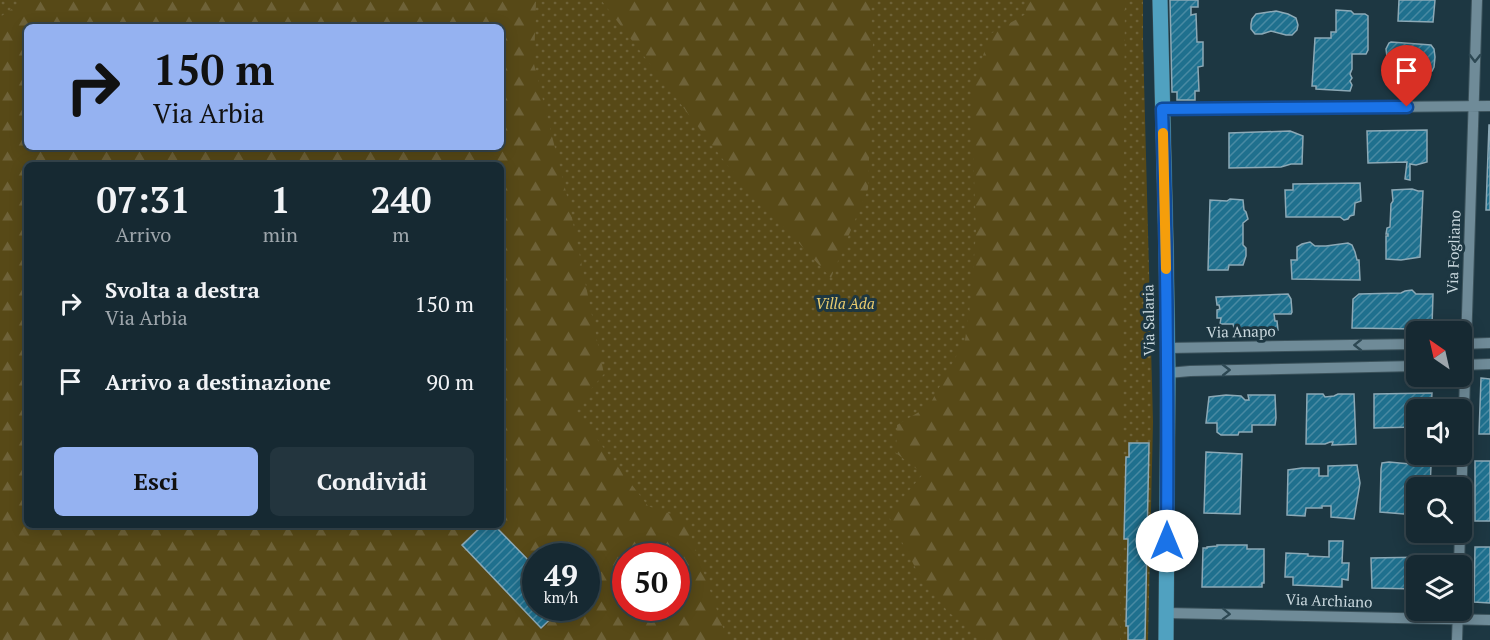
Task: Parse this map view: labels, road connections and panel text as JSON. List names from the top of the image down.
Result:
{
  "streets": {
    "main road": ["Via Salaria"],
    "street": ["Via Fogliano", "Via Anapo", "Via Archiano"]
  },
  "crossings": [
    ["Via Salaria", "Via Anapo"],
    ["Via Salaria", "Via Archiano"]
  ],
  "one_way": ["Via Archiano"],
  "parks": ["Villa Ada"],
  "north": "top left",
  "page": {
    "turn": ["150 m", "Via Arbia"],
    "eta": [
      "07:31",
      "Arrivo",
      "1",
      "min",
      "240",
      "m"
    ],
    "list": [
      {
        "name": "Svolta a destra",
        "note": "Via Arbia",
        "value": "150 m"
      },
      {
        "name": "Arrivo a destinazione",
        "value": "90 m"
      }
    ],
    "buttons": ["Esci", "Condividi"],
    "speed": "49 km/h",
    "limit": "50"
  }
}
